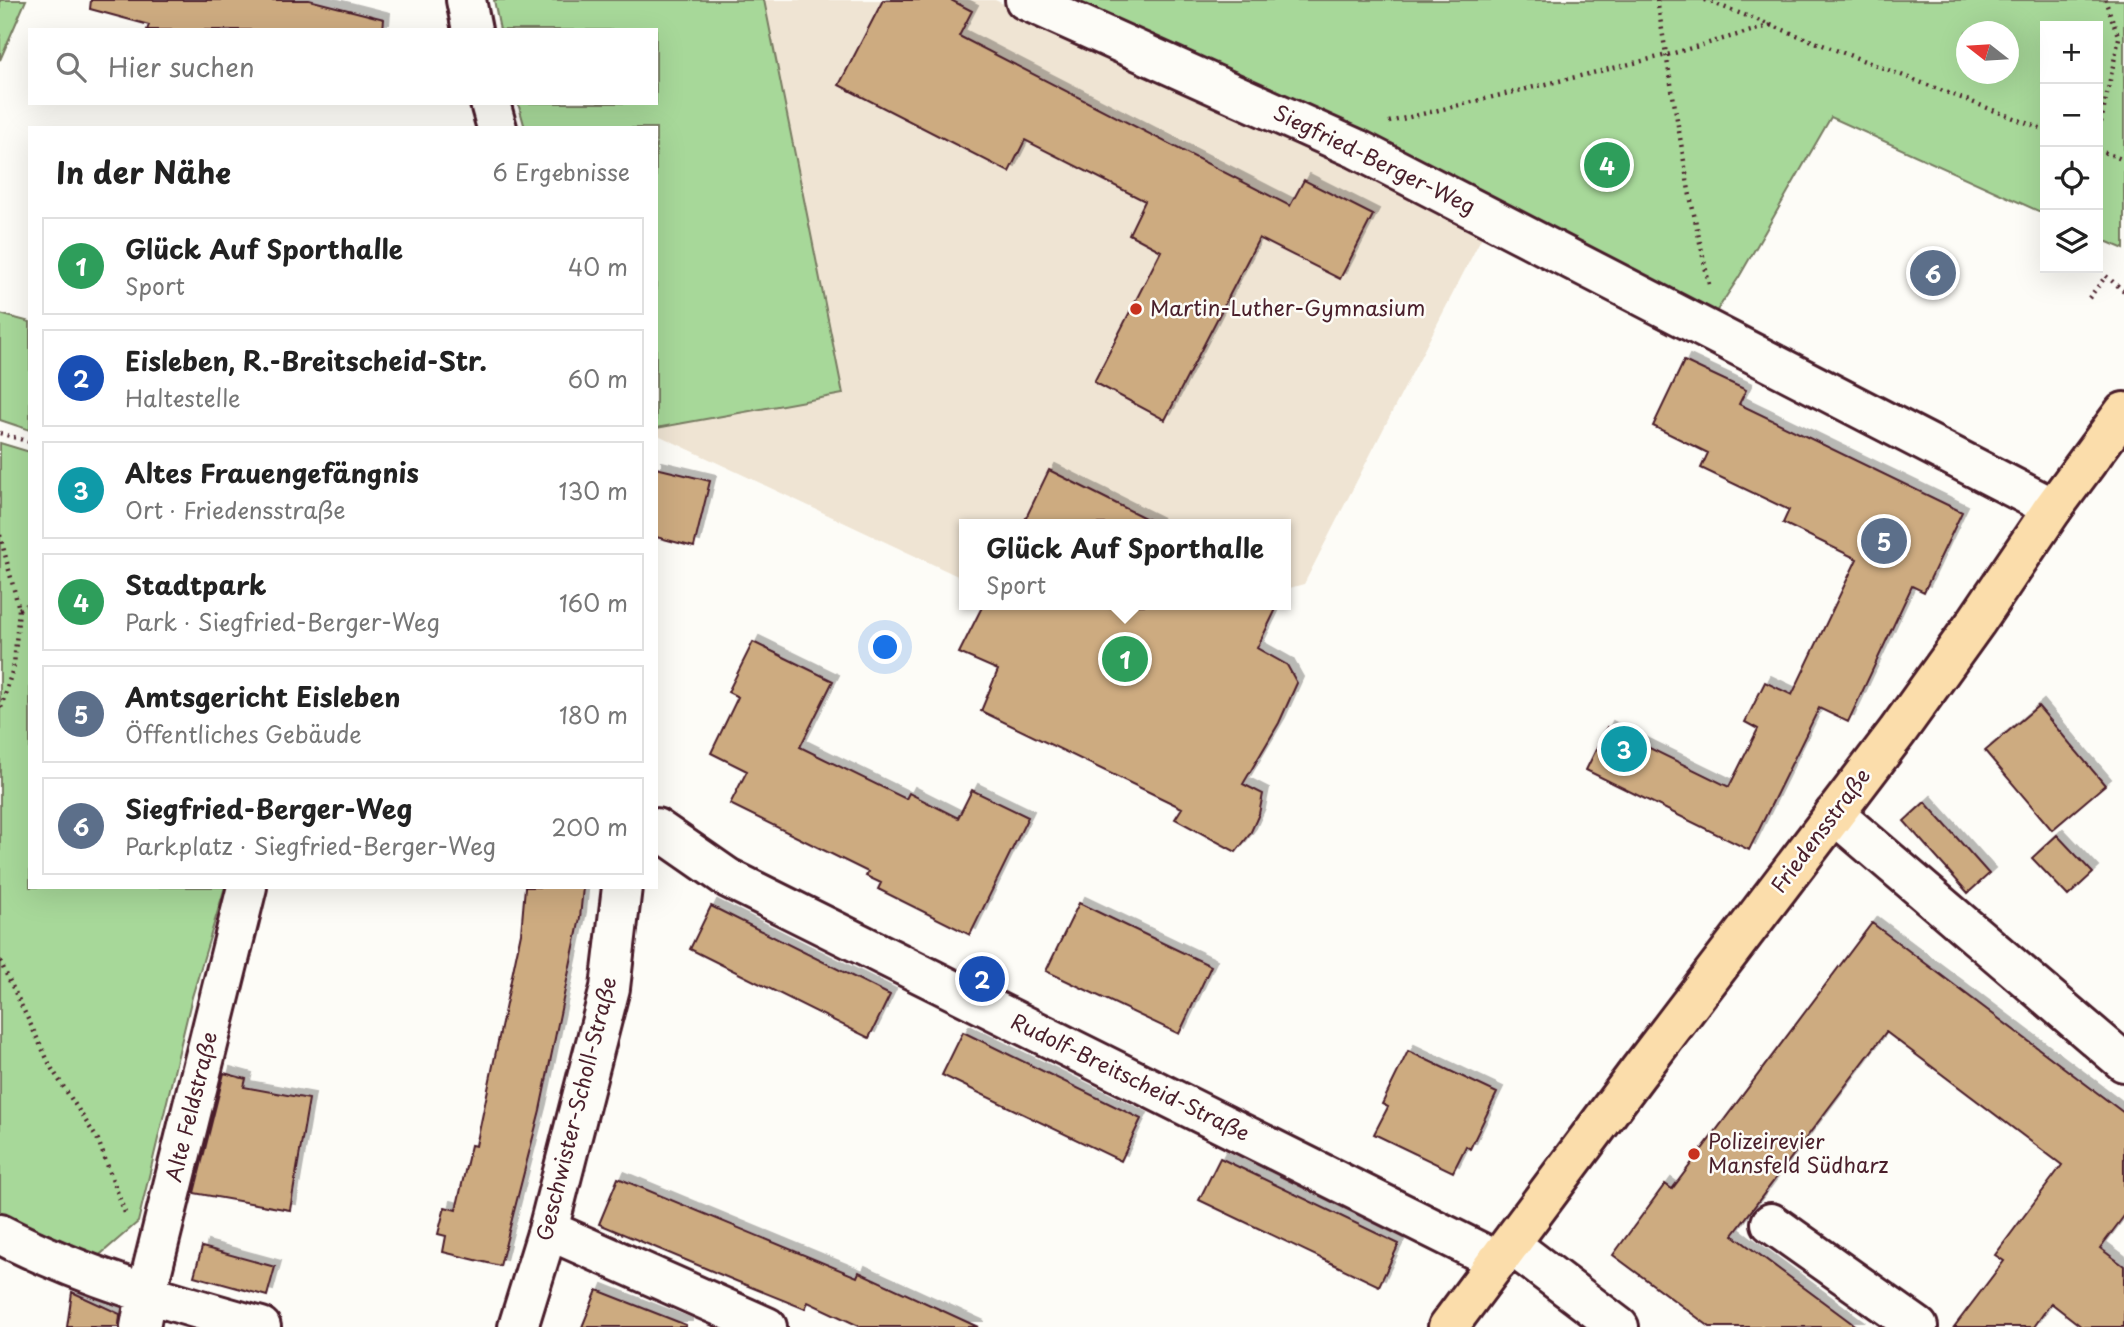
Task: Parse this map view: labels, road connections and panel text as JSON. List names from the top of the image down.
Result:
{
  "streets": {
    "main road": ["Friedensstraße"],
    "street": [
      "Siegfried-Berger-Weg",
      "Rudolf-Breitscheid-Straße",
      "Alte Feldstraße",
      "Geschwister-Scholl-Straße"
    ]
  },
  "crossings": [
    ["Siegfried-Berger-Weg", "Friedensstraße"],
    ["Friedensstraße", "Rudolf-Breitscheid-Straße"]
  ],
  "places": ["Martin-Luther-Gymnasium", "Polizeirevier Mansfeld Südharz"],
  "north": "left",
  "page": {
    "map_buttons": ["+", "−"],
    "search": "Hier suchen",
    "heading": ["In der Nähe", "6 Ergebnisse"],
    "pins": [
      "4",
      "6",
      "5",
      "1",
      "3",
      "2"
    ],
    "list": [
      {
        "mark": "1",
        "name": "Glück Auf Sporthalle",
        "note": "Sport",
        "value": "40 m"
      },
      {
        "mark": "2",
        "name": "Eisleben, R.-Breitscheid-Str.",
        "note": "Haltestelle",
        "value": "60 m"
      },
      {
        "mark": "3",
        "name": "Altes Frauengefängnis",
        "note": "Ort · Friedensstraße",
        "value": "130 m"
      },
      {
        "mark": "4",
        "name": "Stadtpark",
        "note": "Park · Siegfried-Berger-Weg",
        "value": "160 m"
      },
      {
        "mark": "5",
        "name": "Amtsgericht Eisleben",
        "note": "Öffentliches Gebäude",
        "value": "180 m"
      },
      {
        "mark": "6",
        "name": "Siegfried-Berger-Weg",
        "note": "Parkplatz · Siegfried-Berger-Weg",
        "value": "200 m"
      }
    ],
    "popup": ["Glück Auf Sporthalle", "Sport"]
  }
}
